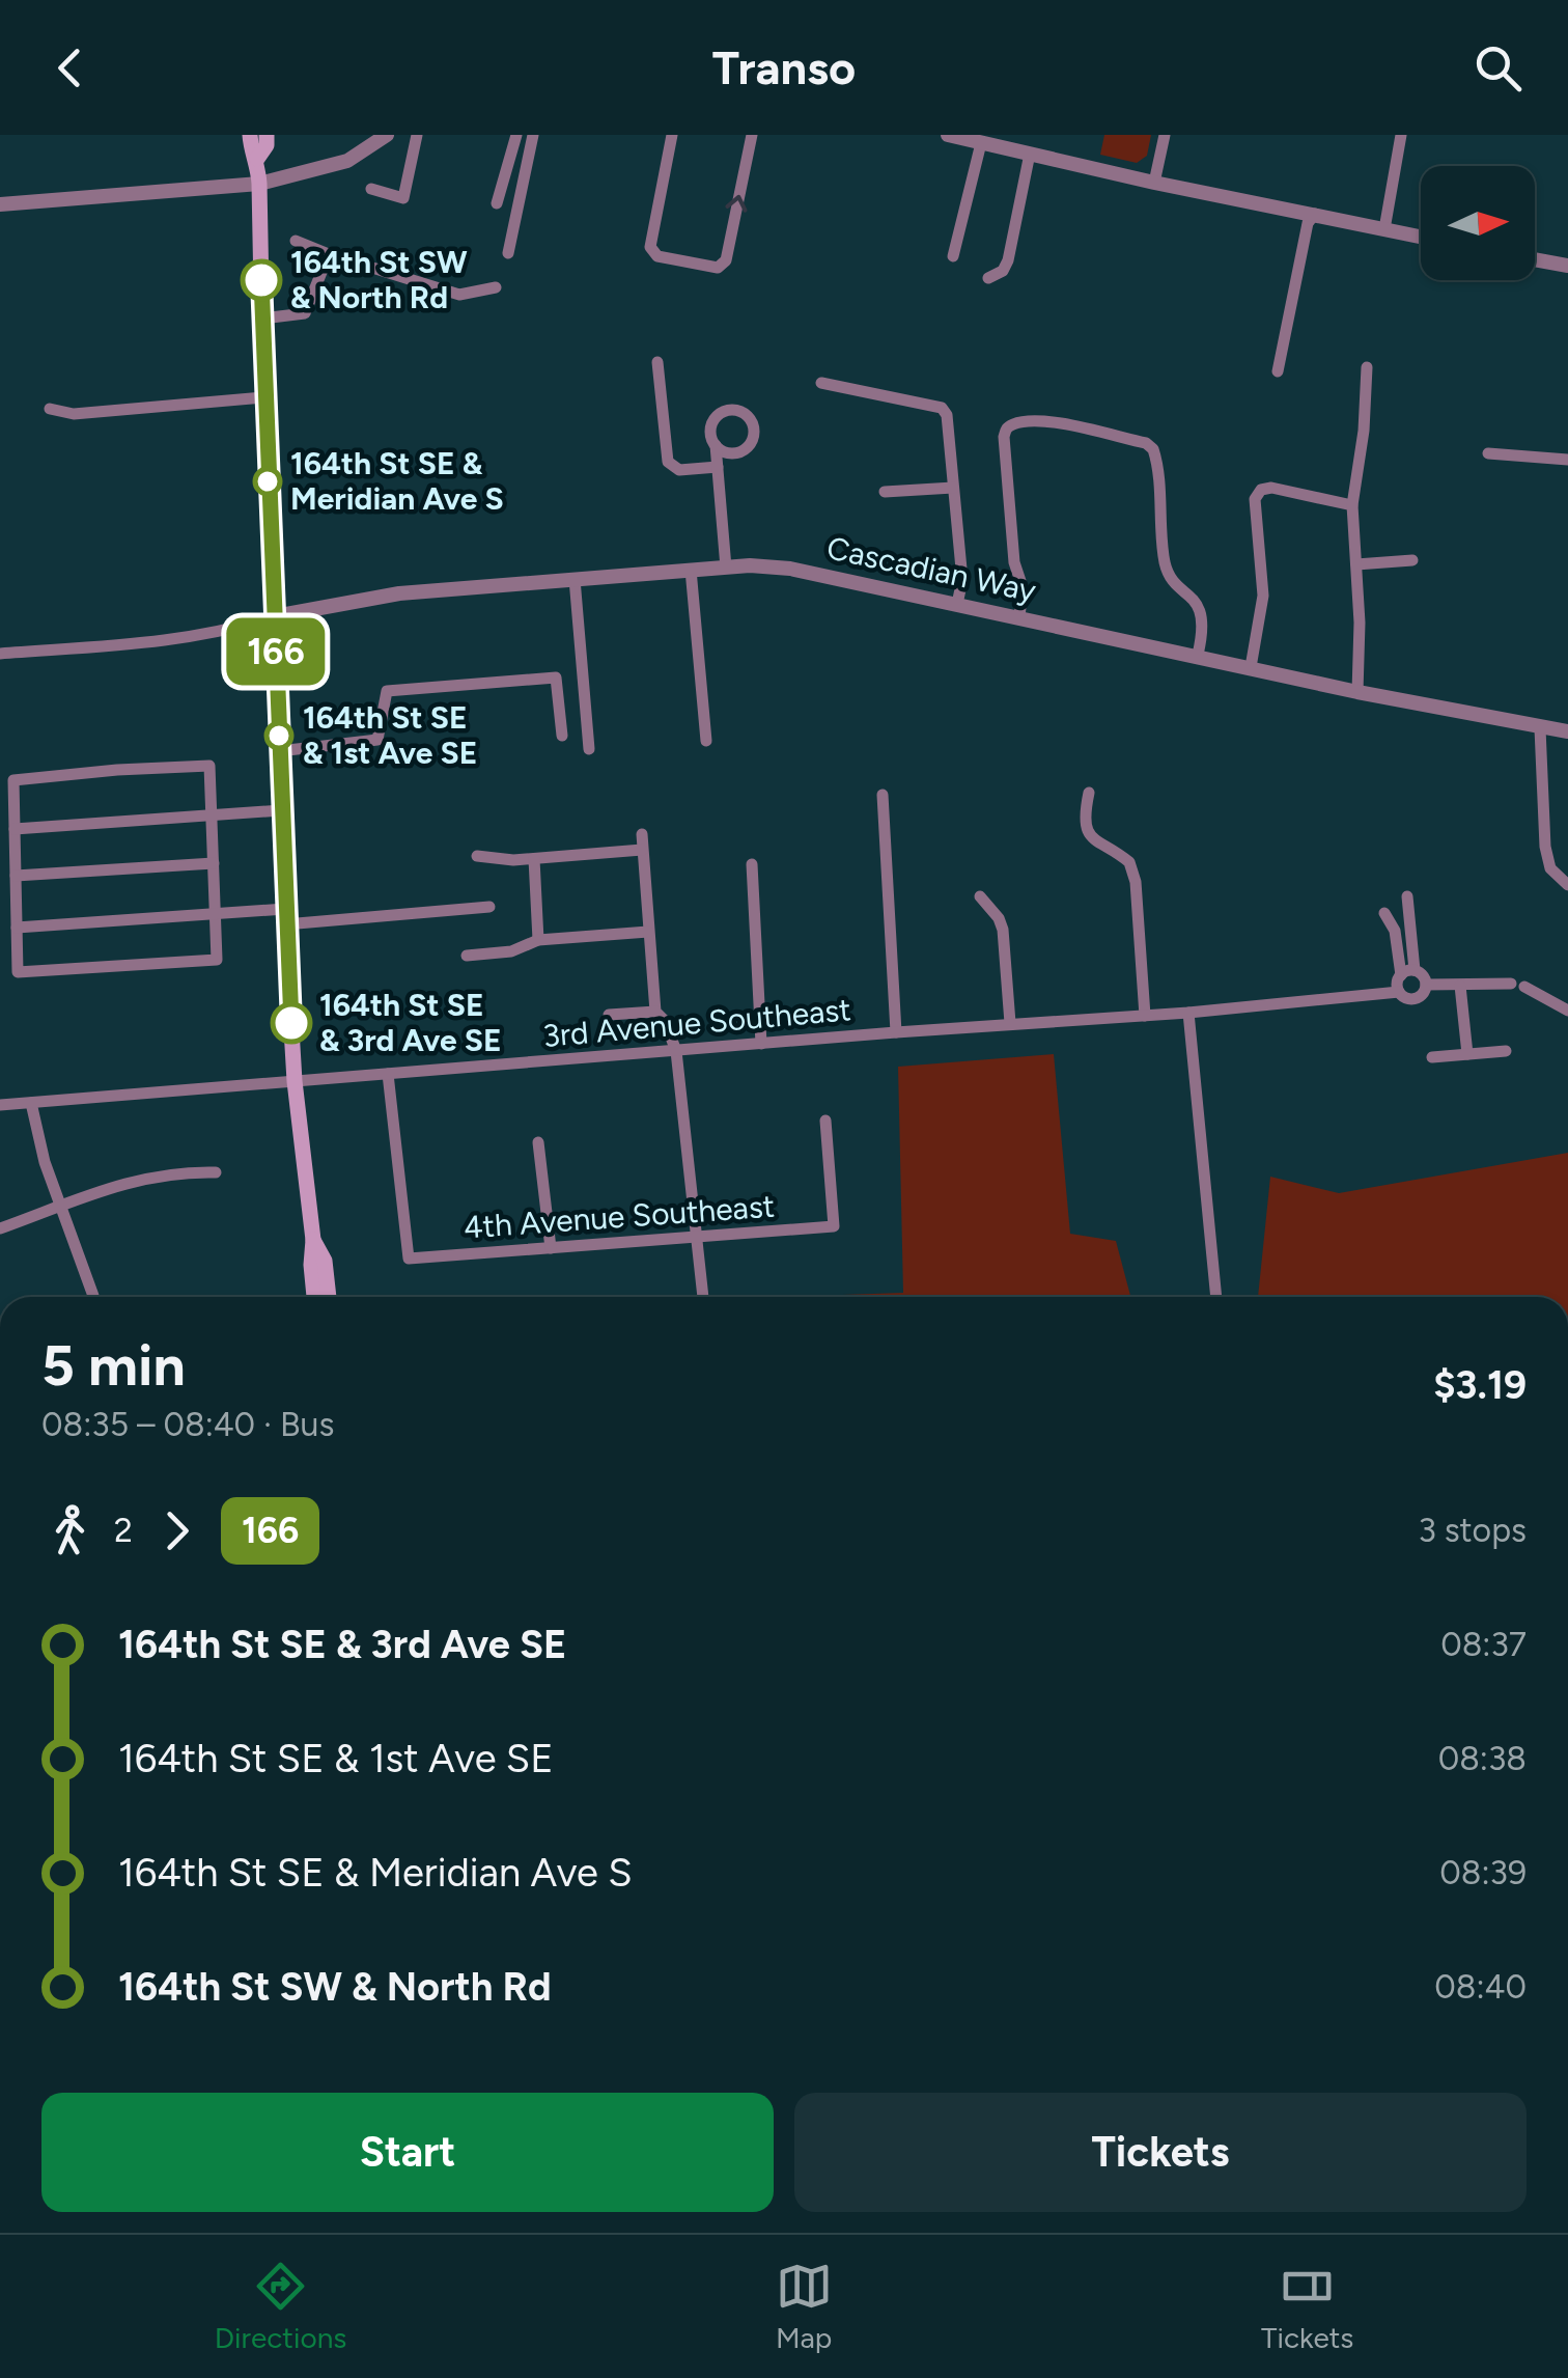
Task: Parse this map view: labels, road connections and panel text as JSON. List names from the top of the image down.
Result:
{
  "streets": {
    "street": ["Cascadian Way", "3rd Avenue Southeast", "4th Avenue Southeast"]
  },
  "crossings": [
    ["3rd Avenue Southeast", "4th Avenue Southeast"]
  ],
  "places": [
    "164th St SW & North Rd",
    "164th St SE & Meridian Ave S",
    "164th St SE & 1st Ave SE",
    "164th St SE & 3rd Ave SE"
  ],
  "lines": ["bus line 166"],
  "north": "right",
  "page": {
    "header": "Transo",
    "on_map": "166",
    "heading": ["5 min", "08:35 – 08:40 · Bus", "$3.19"],
    "legs": ["2", "166", "3 stops"],
    "list": [
      {
        "name": "164th St SE & 3rd Ave SE",
        "value": "08:37"
      },
      {
        "name": "164th St SE & 1st Ave SE",
        "value": "08:38"
      },
      {
        "name": "164th St SE & Meridian Ave S",
        "value": "08:39"
      },
      {
        "name": "164th St SW & North Rd",
        "value": "08:40"
      }
    ],
    "buttons": ["Start", "Tickets"],
    "tabs": ["Directions", "Map", "Tickets"]
  }
}
